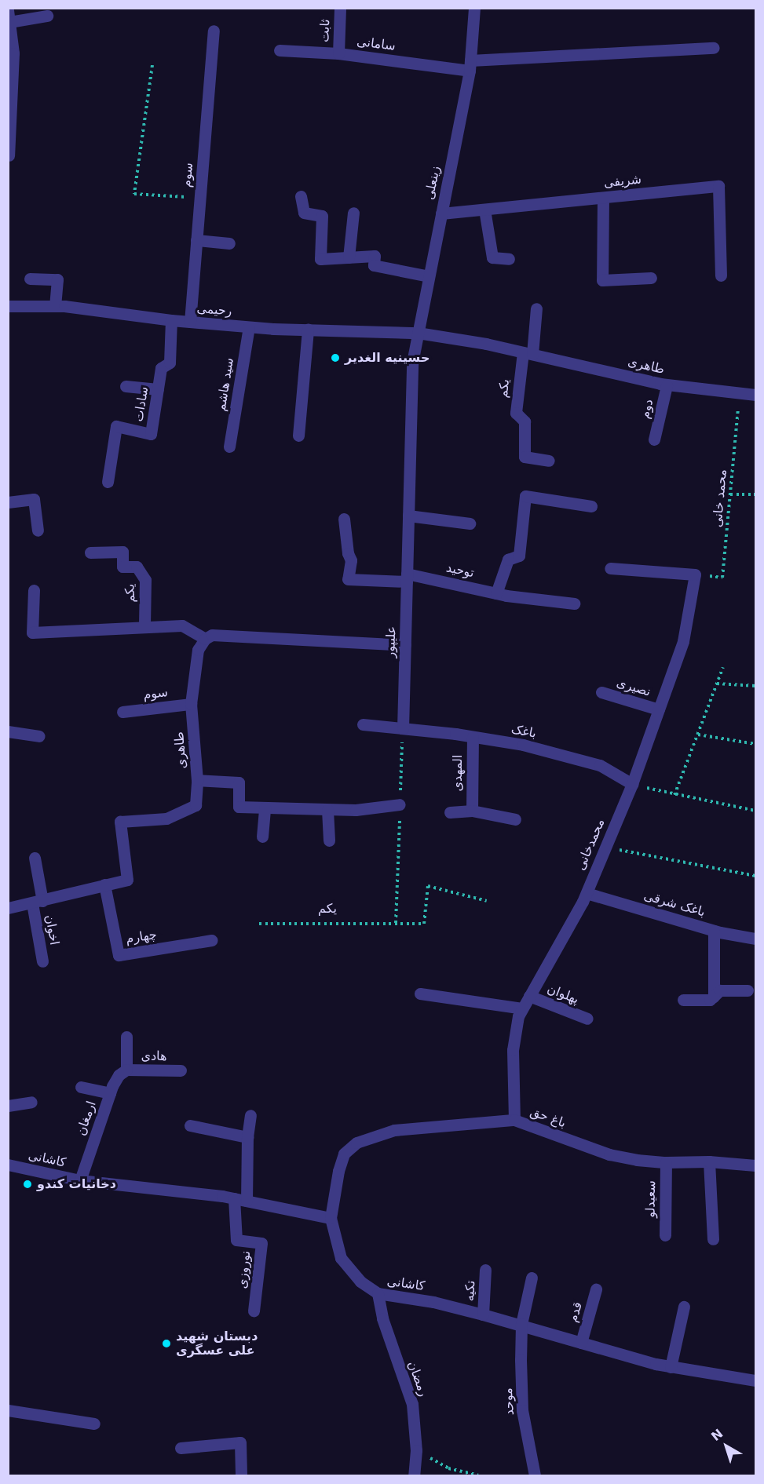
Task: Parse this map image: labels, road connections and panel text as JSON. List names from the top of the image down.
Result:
{
  "streets": {
    "street": [
      "ثابت",
      "سامانی",
      "سوم",
      "شریفی",
      "زینعلی",
      "رحیمی",
      "طاهری",
      "سید هاشم",
      "یکم",
      "سادات",
      "دوم",
      "توحید",
      "علیپور",
      "نصیری",
      "باغک",
      "المهدی",
      "محمدخانی",
      "باغک شرقی",
      "اخوان",
      "چهارم",
      "پهلوان",
      "هادی",
      "باغ حق",
      "ارمغان",
      "کاشانی",
      "سعیدلو",
      "نوروزی",
      "تکیه",
      "قدم",
      "رمضان",
      "موحد"
    ],
    "path": ["محمد خانی"]
  },
  "crossings": [
    ["ثابت", "سامانی"],
    ["سامانی", "زینعلی"],
    ["سوم", "رحیمی"],
    ["سوم", "طاهری"],
    ["شریفی", "زینعلی"],
    ["زینعلی", "رحیمی"],
    ["زینعلی", "طاهری"],
    ["زینعلی", "علیپور"],
    ["رحیمی", "طاهری"],
    ["رحیمی", "سید هاشم"],
    ["رحیمی", "سادات"],
    ["طاهری", "یکم"],
    ["طاهری", "دوم"],
    ["طاهری", "محمد خانی"],
    ["طاهری", "اخوان"],
    ["طاهری", "چهارم"],
    ["محمد خانی", "محمدخانی"],
    ["توحید", "علیپور"],
    ["علیپور", "باغک"],
    ["نصیری", "محمدخانی"],
    ["باغک", "المهدی"],
    ["باغک", "محمدخانی"],
    ["محمدخانی", "باغک شرقی"],
    ["محمدخانی", "پهلوان"],
    ["محمدخانی", "باغ حق"],
    ["هادی", "ارمغان"],
    ["باغ حق", "کاشانی"],
    ["باغ حق", "سعیدلو"],
    ["ارمغان", "کاشانی"],
    ["کاشانی", "نوروزی"],
    ["کاشانی", "تکیه"],
    ["کاشانی", "قدم"],
    ["کاشانی", "رمضان"],
    ["کاشانی", "موحد"]
  ],
  "places": ["حسینیه الغدیر", "دخانیات کندو", "دبستان شهید علی عسگری"],
  "north": "top left"
}
